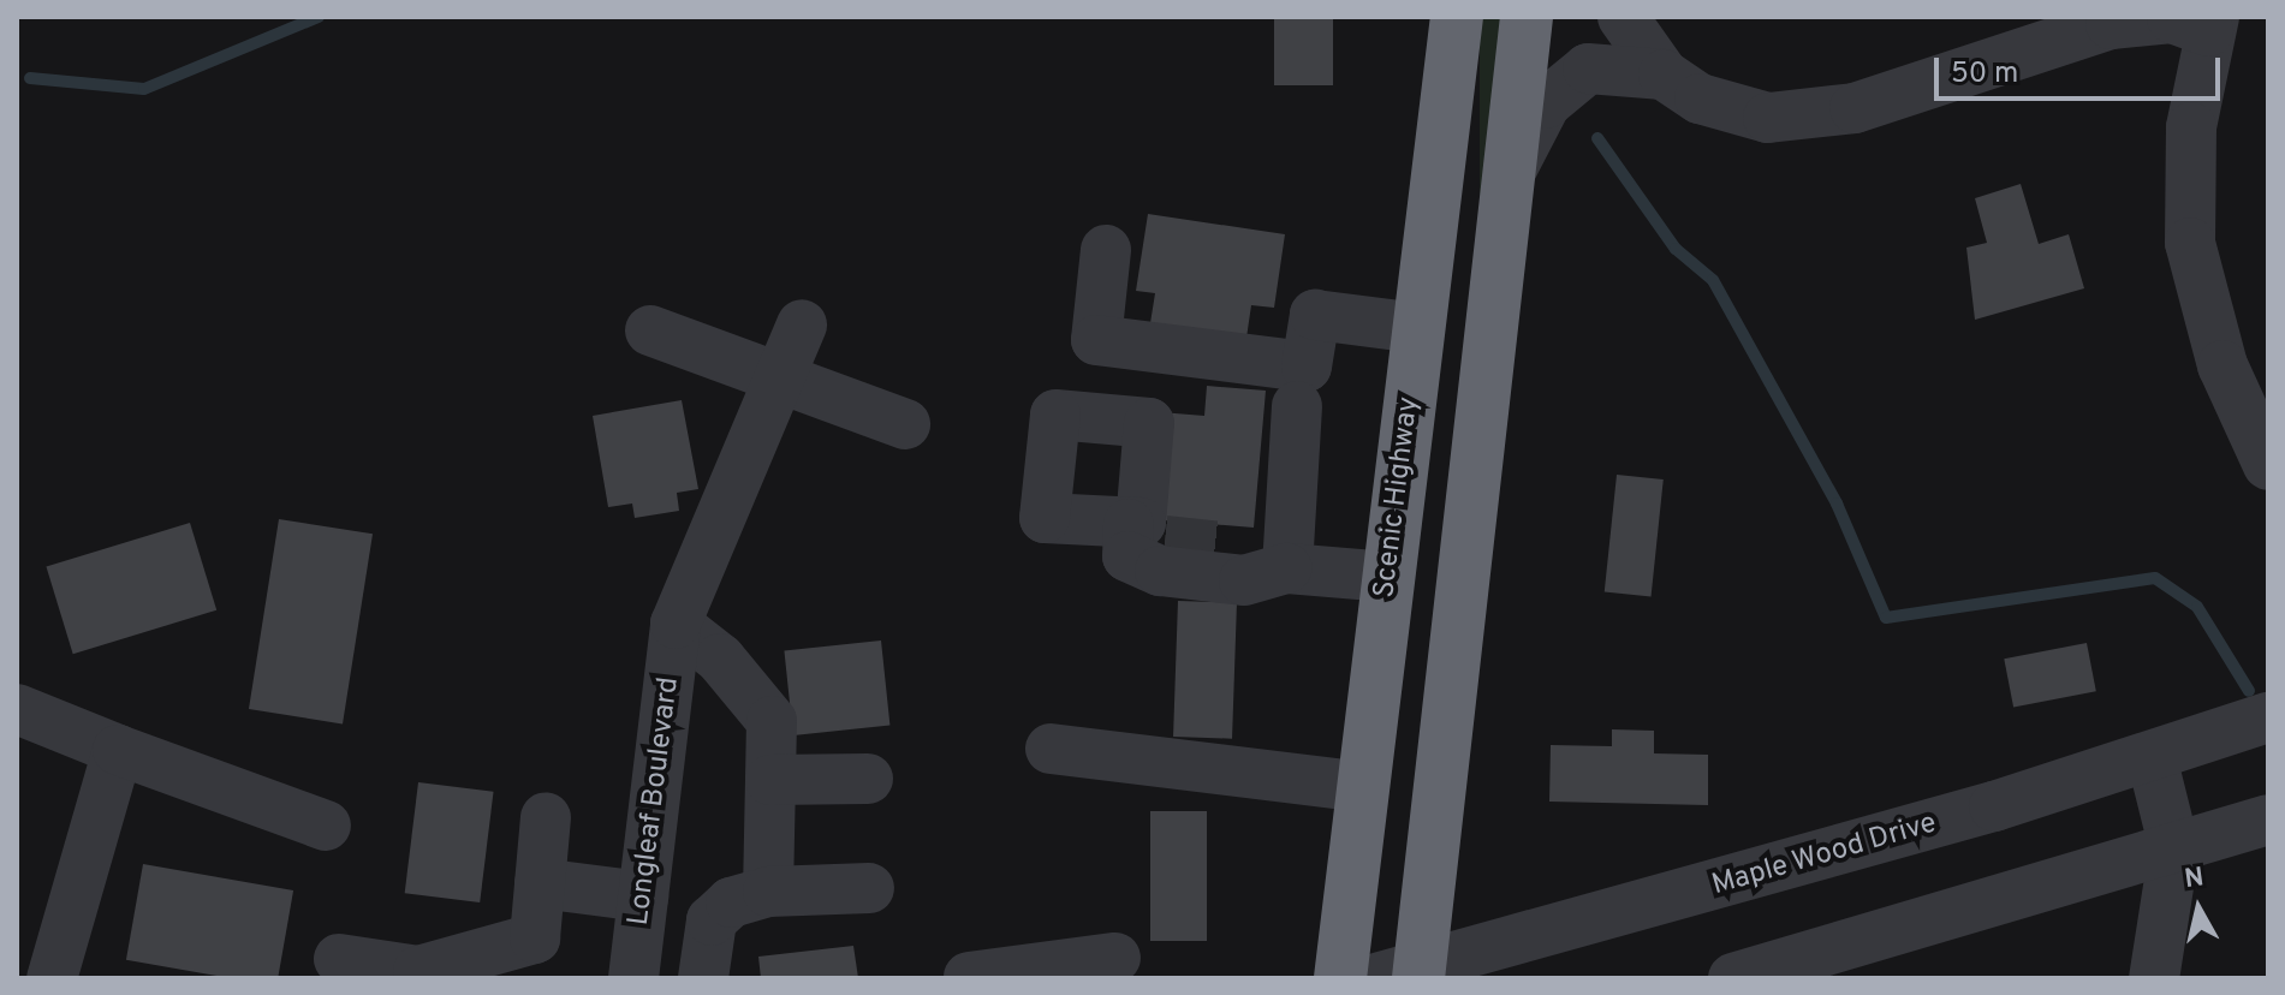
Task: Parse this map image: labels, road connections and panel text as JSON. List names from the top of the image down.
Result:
{
  "streets": {
    "highway": ["Scenic Highway"],
    "street": ["Longleaf Boulevard", "Maple Wood Drive"]
  },
  "scale_bar": "50 m",
  "north": "top"
}
